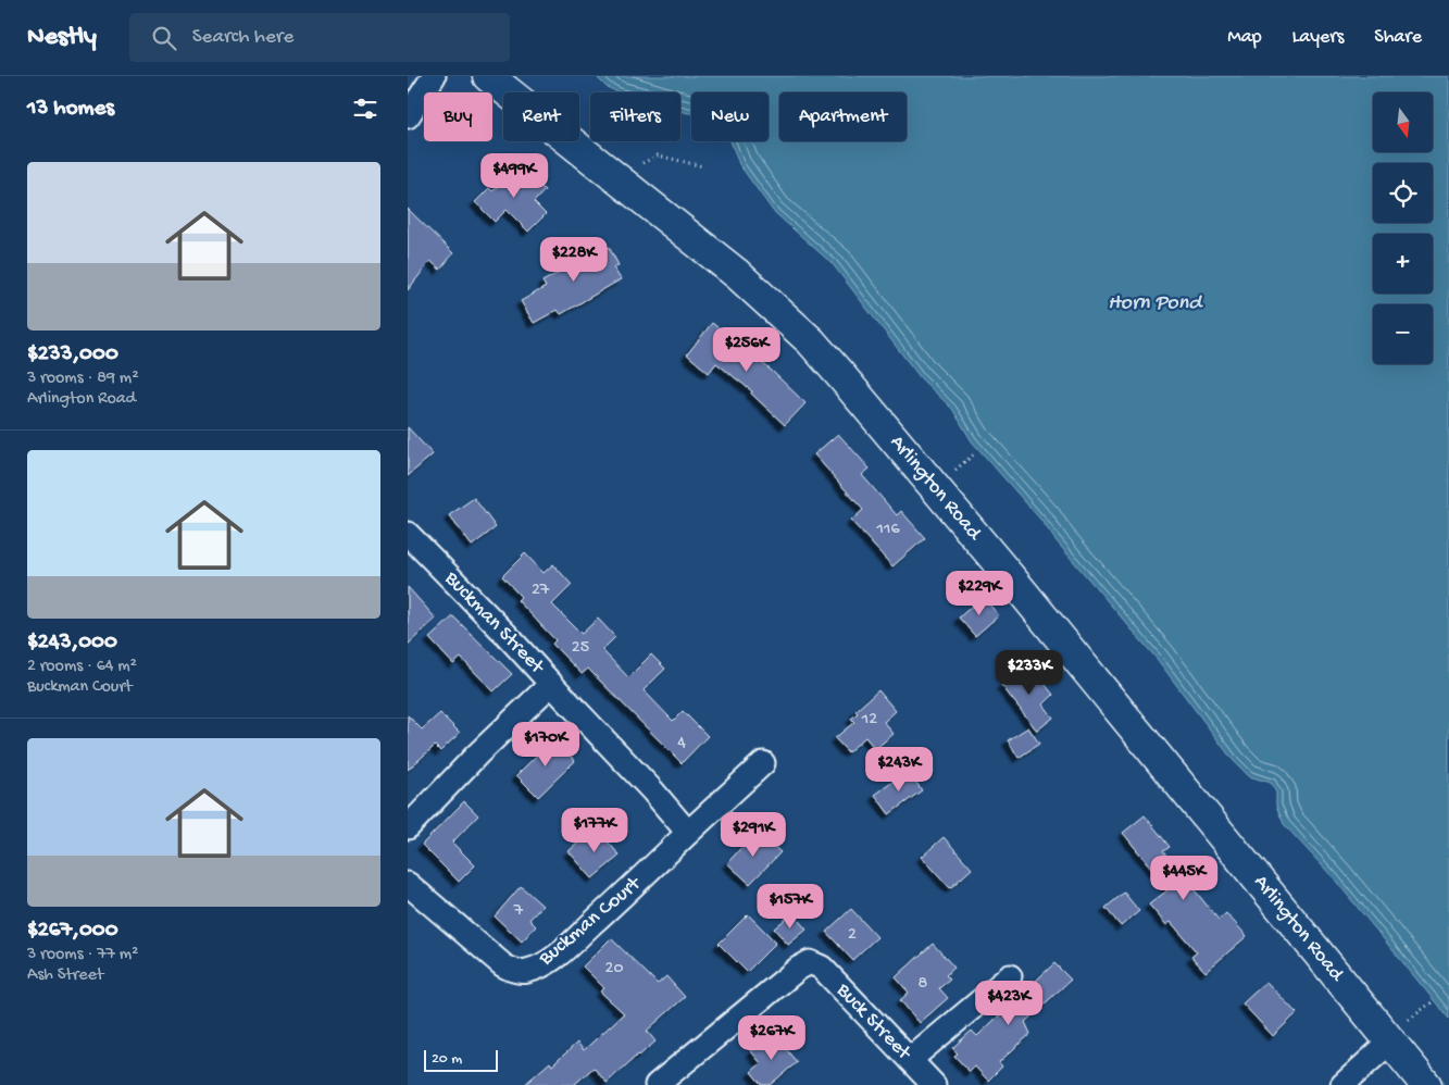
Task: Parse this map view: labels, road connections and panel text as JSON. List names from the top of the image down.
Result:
{
  "streets": {
    "street": [
      "Arlington Road",
      "Buckman Street",
      "Buckman Court",
      "Buck Street"
    ]
  },
  "water": ["Horn Pond"],
  "house_numbers": [
    "116",
    "27",
    "25",
    "12",
    "4",
    "7",
    "2",
    "20",
    "8"
  ],
  "scale_bar": "20 m",
  "north": "bottom",
  "page": {
    "header": "Nestly",
    "search": "Search here",
    "nav": ["Map", "Layers", "Share"],
    "heading": "13 homes",
    "map_buttons": ["+", "−"],
    "chip": [
      "Buy",
      "Rent",
      "Filters",
      "New",
      "Apartment"
    ],
    "list": [
      {
        "name": "$233,000",
        "note": "3 rooms · 89 m² · Arlington Road"
      },
      {
        "name": "$243,000",
        "note": "2 rooms · 64 m² · Buckman Court"
      },
      {
        "name": "$267,000",
        "note": "3 rooms · 77 m² · Ash Street"
      }
    ],
    "price": [
      "$499K",
      "$228K",
      "$256K",
      "$229K",
      "$233K",
      "$170K",
      "$243K",
      "$177K",
      "$291K",
      "$445K",
      "$157K",
      "$423K",
      "$267K"
    ],
    "scale": "20 m"
  }
}
